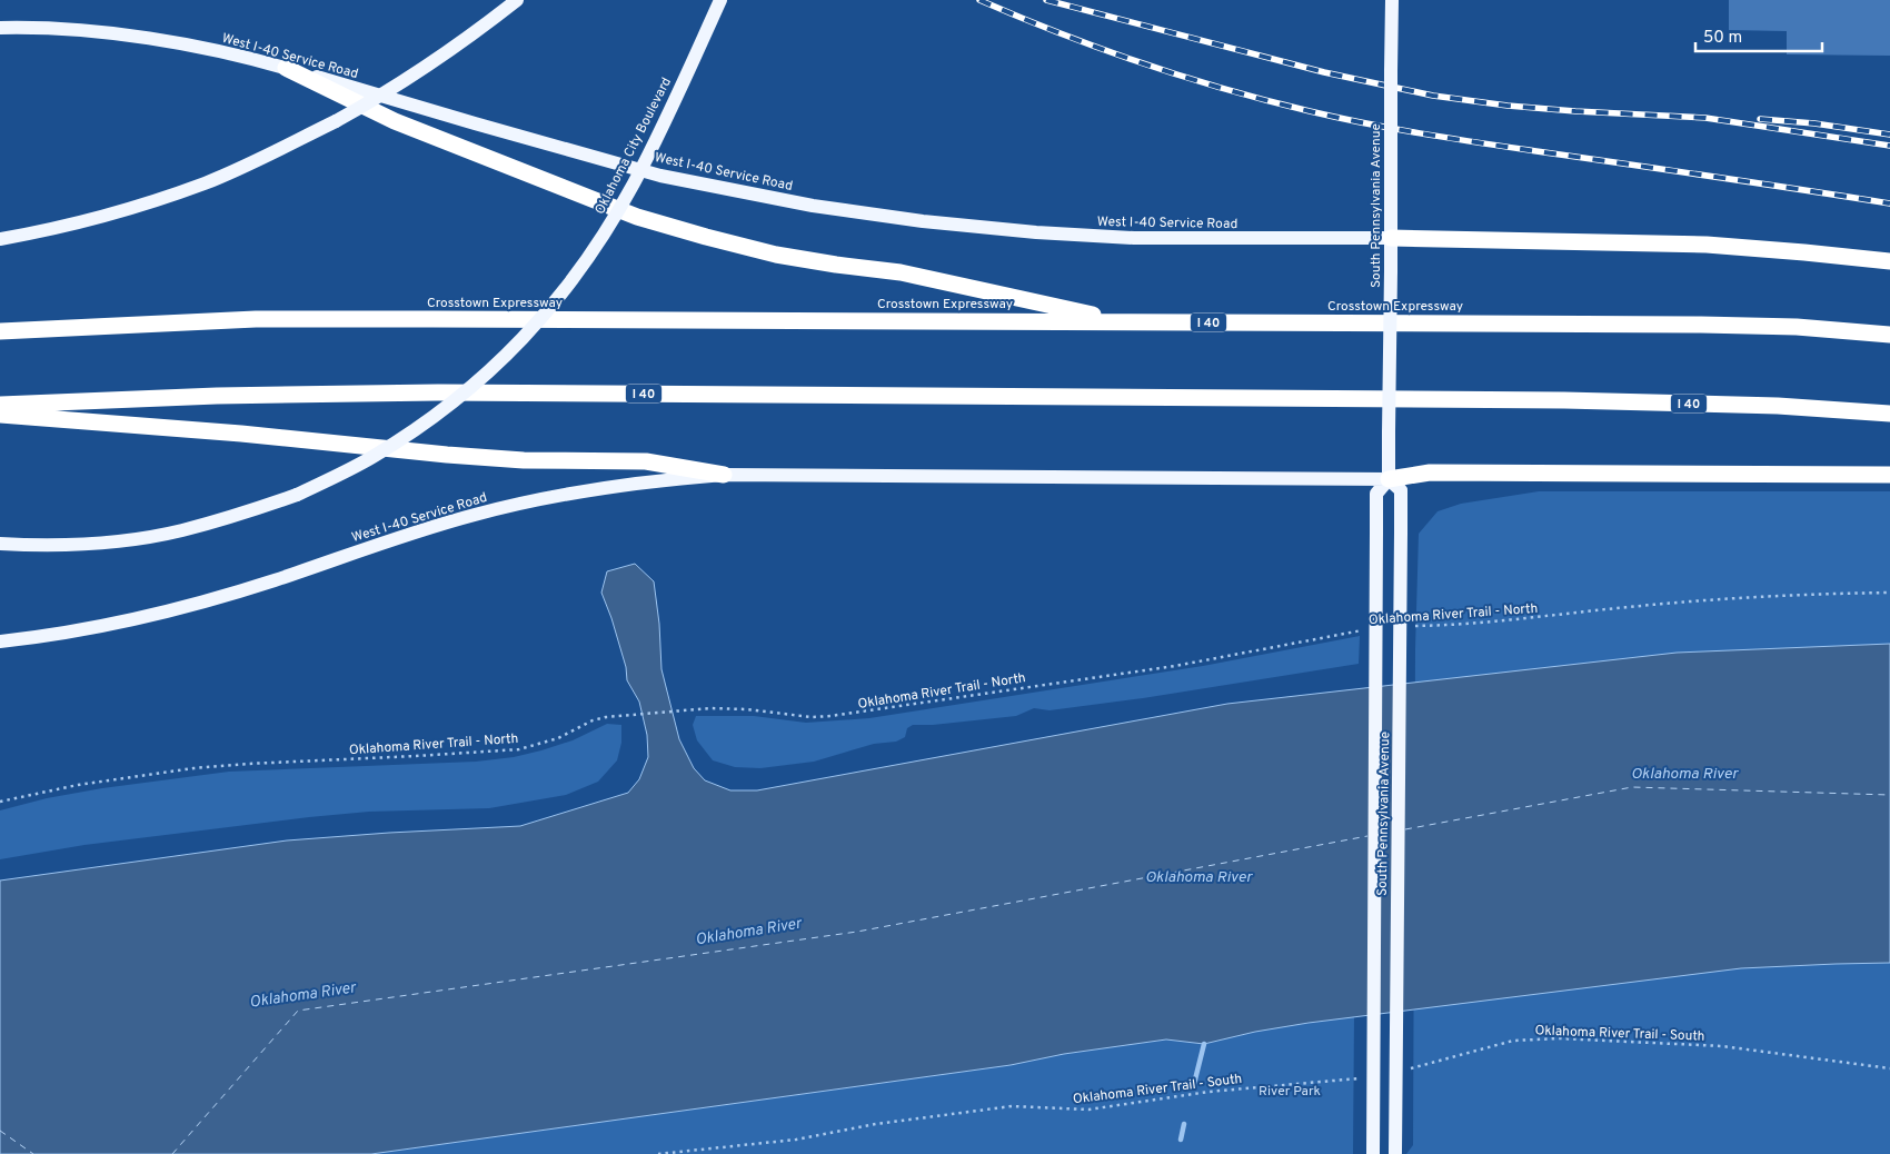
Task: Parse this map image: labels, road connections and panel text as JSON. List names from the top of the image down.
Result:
{
  "streets": {
    "highway": ["Crosstown Expressway", "I 40"],
    "main road": ["West I-40 Service Road", "Oklahoma City Boulevard", "South Pennsylvania Avenue"],
    "path": ["Oklahoma River Trail - North", "Oklahoma River Trail - South"]
  },
  "crossings": [
    ["West I-40 Service Road", "South Pennsylvania Avenue"]
  ],
  "water": ["Oklahoma River"],
  "parks": ["River Park"],
  "scale_bar": "50 m"
}
